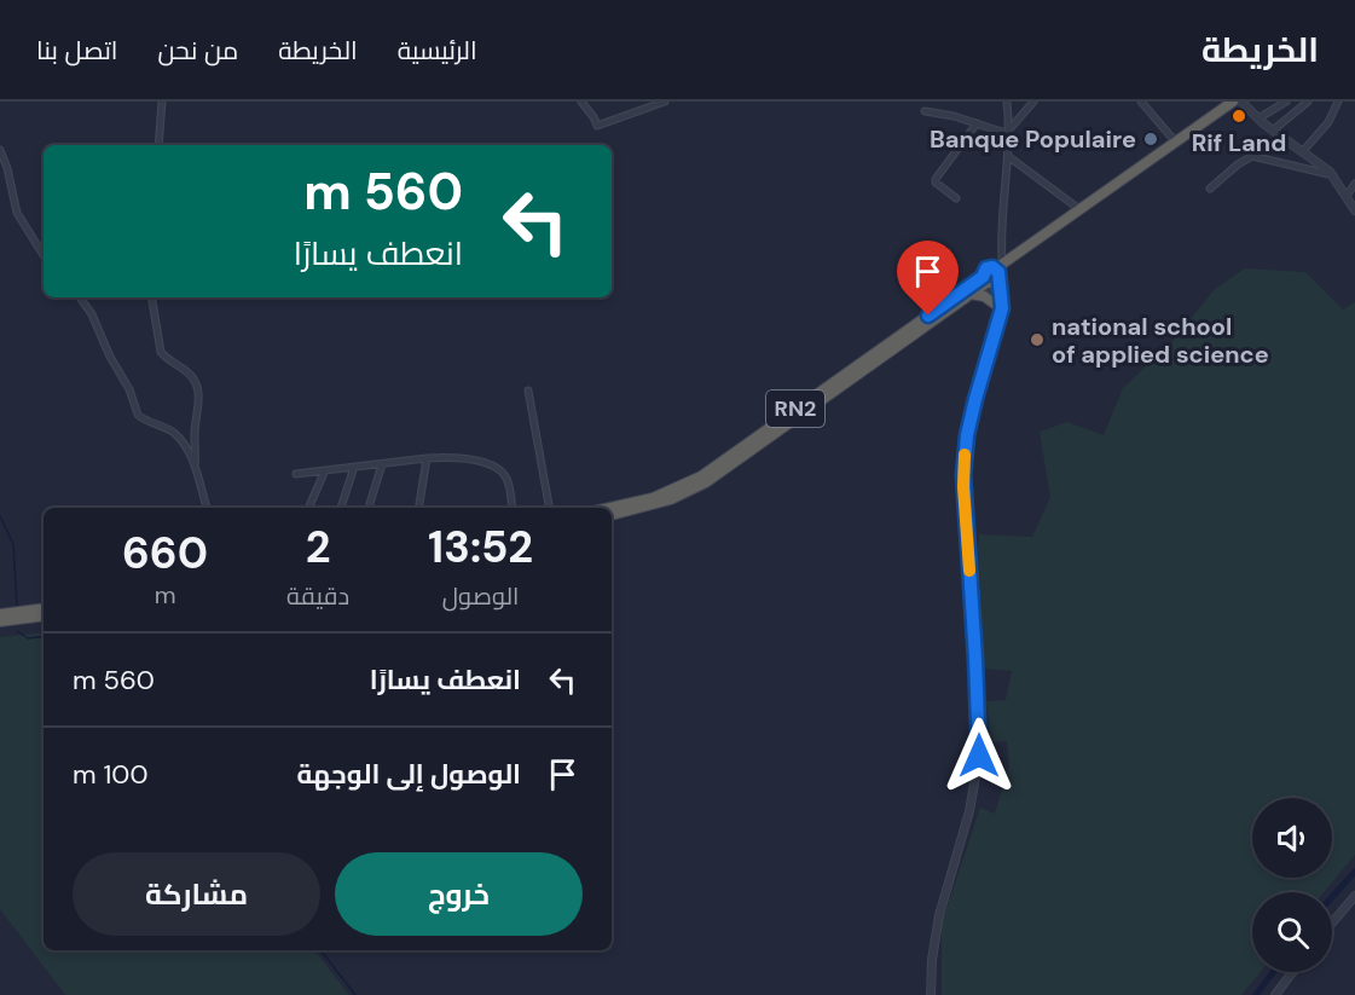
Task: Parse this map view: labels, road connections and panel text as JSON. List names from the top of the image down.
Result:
{
  "streets": {
    "highway": ["RN2"]
  },
  "places": ["Rif Land", "Banque Populaire", "national school of applied science"],
  "page": {
    "header": "الخريطة",
    "nav": [
      "الرئيسية",
      "الخريطة",
      "من نحن",
      "اتصل بنا"
    ],
    "turn": ["560 m", "انعطف يسارًا"],
    "eta": [
      "13:52",
      "الوصول",
      "2",
      "دقيقة",
      "660",
      "m"
    ],
    "list": [
      {
        "name": "انعطف يسارًا",
        "value": "560 m"
      },
      {
        "name": "الوصول إلى الوجهة",
        "value": "100 m"
      }
    ],
    "buttons": ["خروج", "مشاركة"]
  }
}
